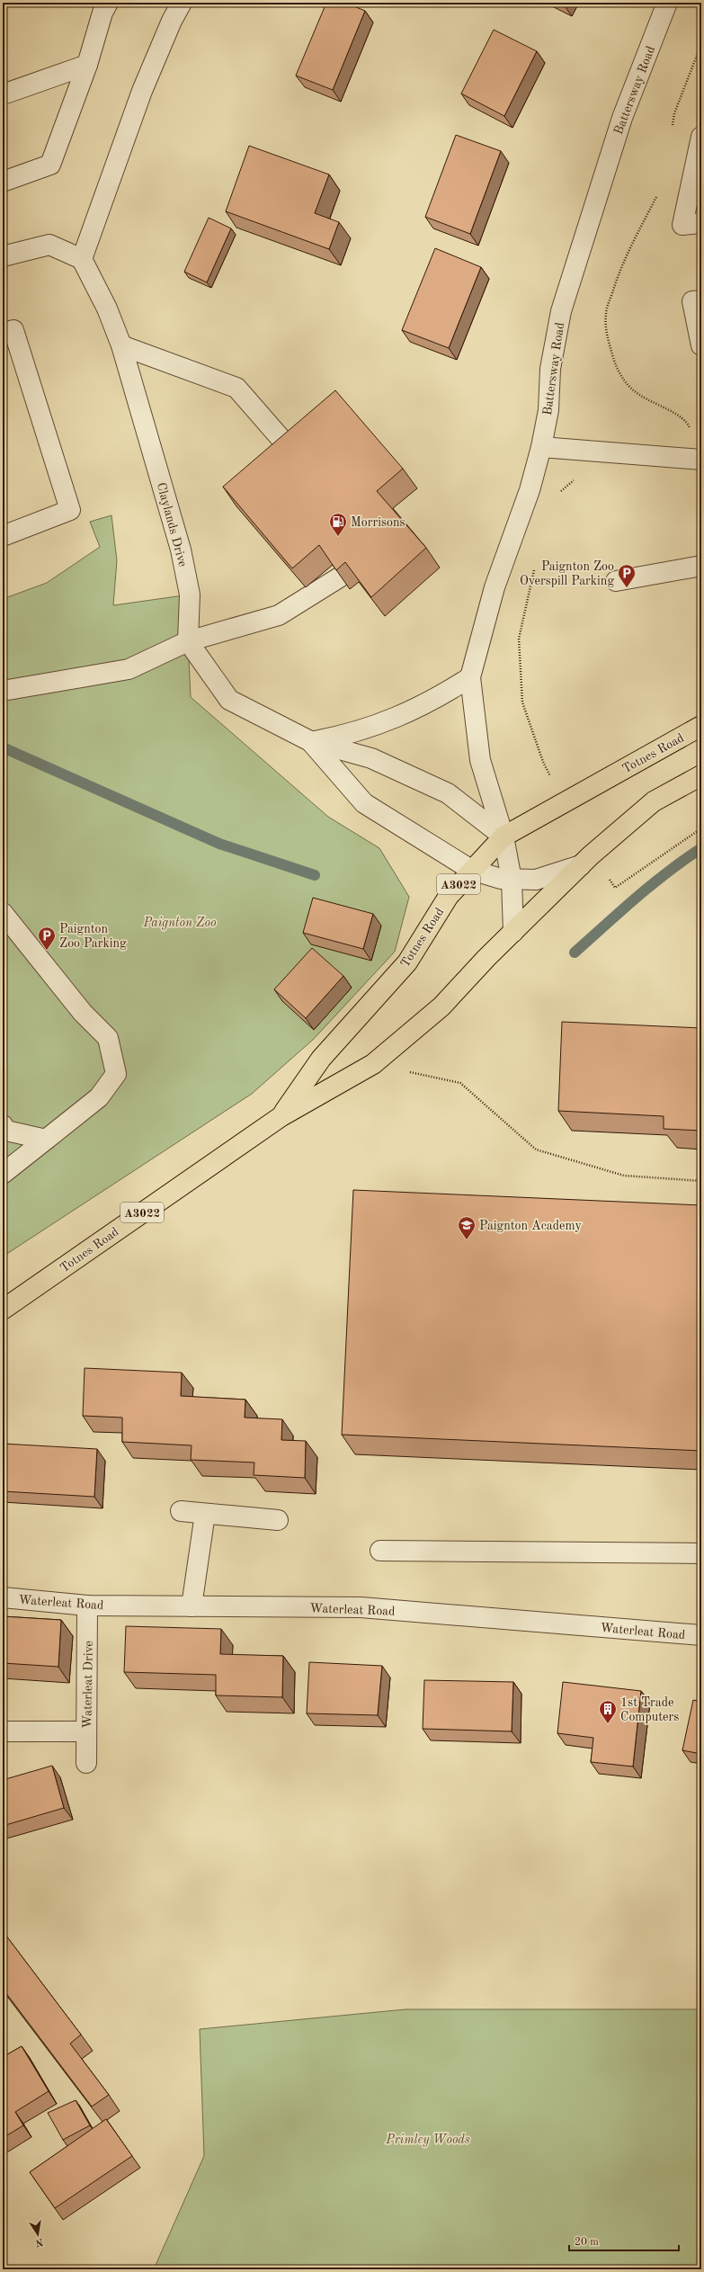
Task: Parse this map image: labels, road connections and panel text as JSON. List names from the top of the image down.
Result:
{
  "streets": {
    "main road": ["Totnes Road", "A3022"],
    "street": [
      "Battersway Road",
      "Claylands Drive",
      "Waterleat Road",
      "Waterleat Drive"
    ]
  },
  "crossings": [
    ["Battersway Road", "Totnes Road"],
    ["Waterleat Road", "Waterleat Drive"]
  ],
  "parks": ["Paignton Zoo", "Primley Woods"],
  "places": {
    "fuel station": ["Morrisons"],
    "parking": ["Paignton Zoo Overspill Parking", "Paignton Zoo Parking"],
    "school or university": ["Paignton Academy"],
    "building": ["1st Trade Computers"]
  },
  "scale_bar": "20 m",
  "north": "bottom"
}
